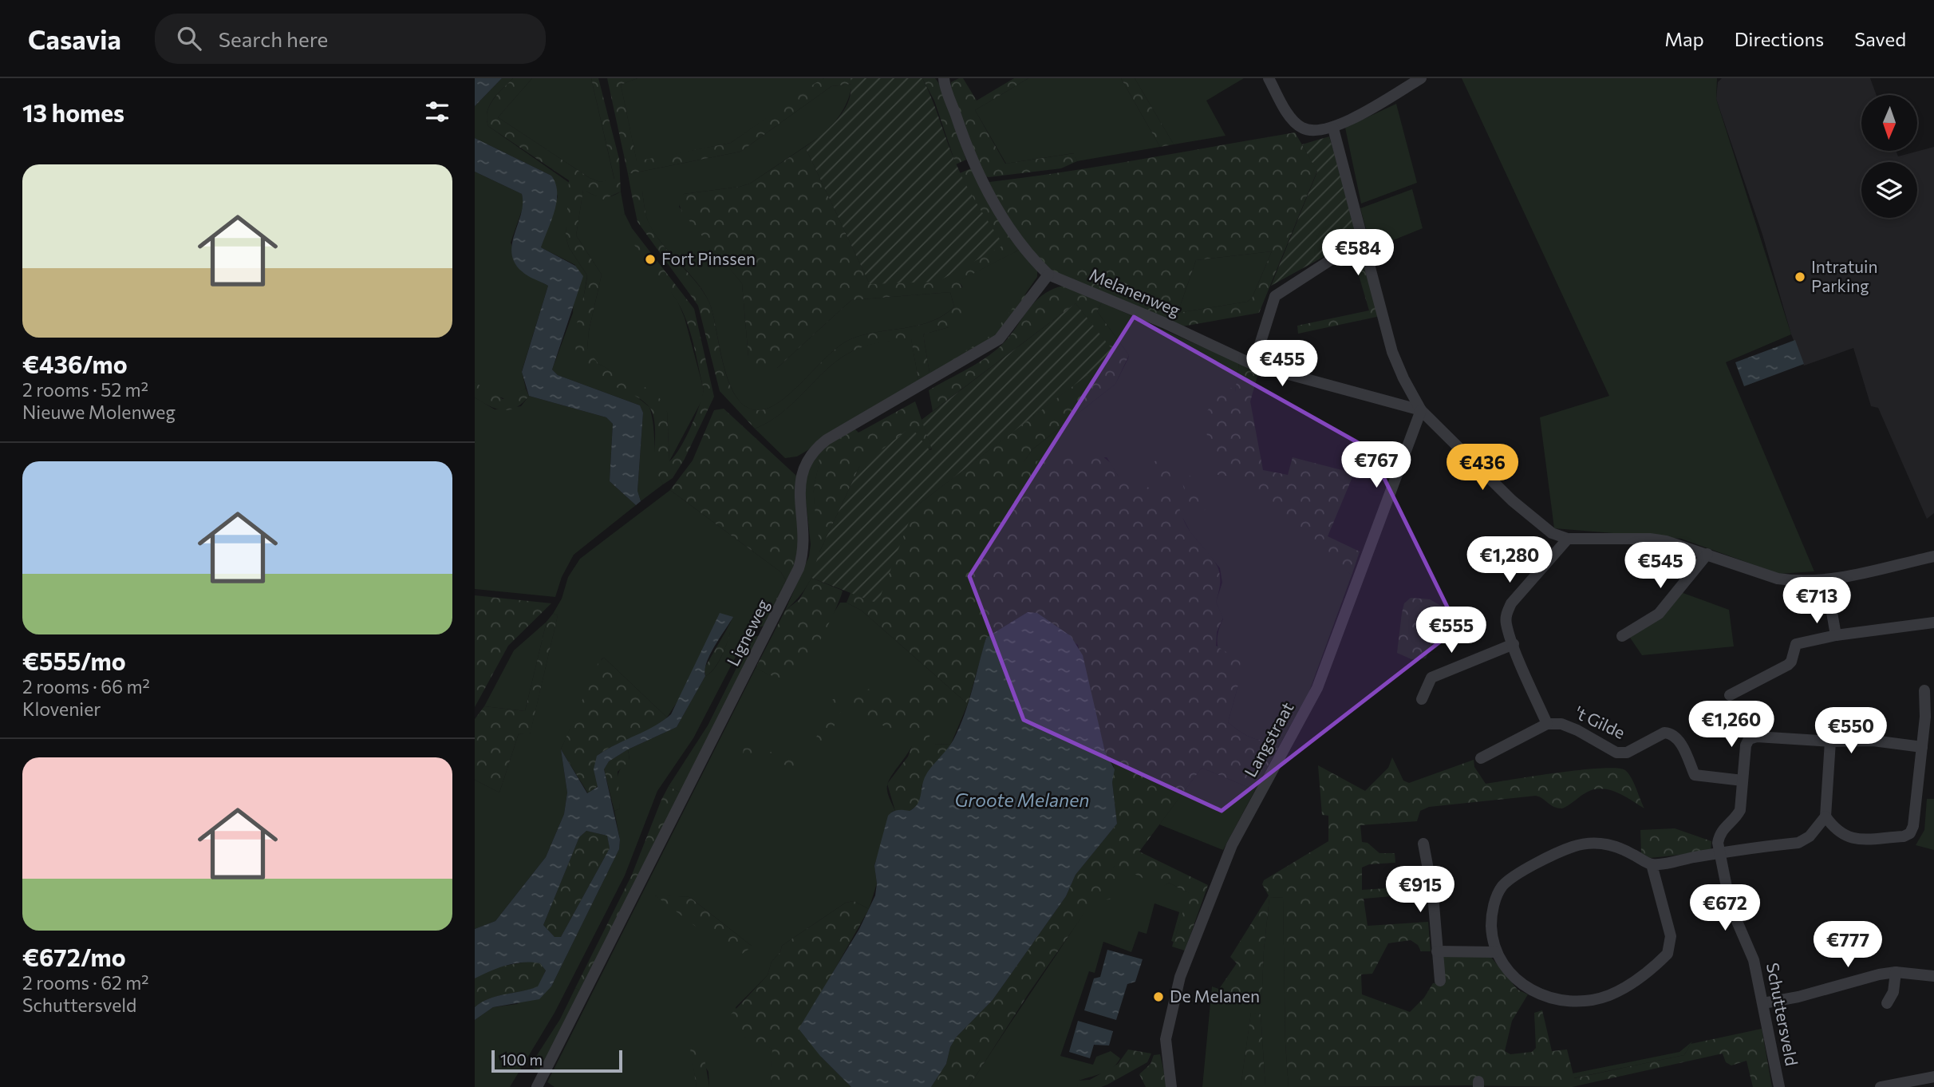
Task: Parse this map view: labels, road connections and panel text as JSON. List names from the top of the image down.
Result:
{
  "streets": {
    "street": [
      "Melanenweg",
      "Ligneweg",
      "'t Gilde",
      "Langstraat",
      "Schuttersveld"
    ]
  },
  "crossings": [
    ["Melanenweg", "Ligneweg"],
    ["Melanenweg", "Langstraat"]
  ],
  "water": ["Groote Melanen"],
  "places": ["Fort Pinssen", "Intratuin Parking", "De Melanen"],
  "scale_bar": "100 m",
  "north": "bottom",
  "page": {
    "header": "Casavia",
    "search": "Search here",
    "nav": ["Map", "Directions", "Saved"],
    "heading": "13 homes",
    "list": [
      {
        "name": "€436/mo",
        "note": "2 rooms · 52 m² · Nieuwe Molenweg"
      },
      {
        "name": "€555/mo",
        "note": "2 rooms · 66 m² · Klovenier"
      },
      {
        "name": "€672/mo",
        "note": "2 rooms · 62 m² · Schuttersveld"
      }
    ],
    "price": [
      "€584",
      "€455",
      "€767",
      "€436",
      "€1,280",
      "€545",
      "€713",
      "€555",
      "€1,260",
      "€550",
      "€915",
      "€672",
      "€777"
    ],
    "scale": "100 m"
  }
}
